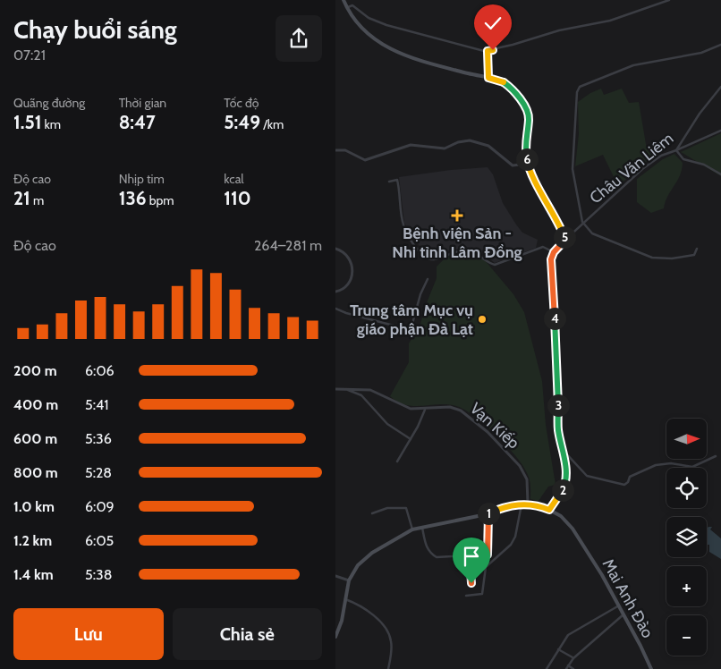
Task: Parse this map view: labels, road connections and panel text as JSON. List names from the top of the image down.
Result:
{
  "streets": {
    "main road": ["Mai Anh Đào"],
    "street": ["Châu Văn Liêm", "Vạn Kiếp"]
  },
  "places": {
    "health": ["Bệnh viện Sản - Nhi tỉnh Lâm Đồng"],
    "other": ["Trung tâm Mục vụ giáo phận Đà Lạt"]
  },
  "north": "right",
  "page": {
    "heading": ["Chạy buổi sáng", "07:21"],
    "stats": [
      ["Quãng đường", "1.51 km"],
      ["Thời gian", "8:47"],
      ["Tốc độ", "5:49 /km"],
      ["Độ cao", "21 m"],
      ["Nhịp tim", "136 bpm"],
      ["kcal", "110"]
    ],
    "pins": [
      "6",
      "5",
      "4",
      "3",
      "2",
      "1"
    ],
    "chart": ["Độ cao", "264–281 m"],
    "list": [
      {
        "name": "200 m",
        "note": "6:06"
      },
      {
        "name": "400 m",
        "note": "5:41"
      },
      {
        "name": "600 m",
        "note": "5:36"
      },
      {
        "name": "800 m",
        "note": "5:28"
      },
      {
        "name": "1.0 km",
        "note": "6:09"
      },
      {
        "name": "1.2 km",
        "note": "6:05"
      },
      {
        "name": "1.4 km",
        "note": "5:38"
      }
    ],
    "map_buttons": ["+", "−"],
    "buttons": ["Lưu", "Chia sẻ"]
  }
}
